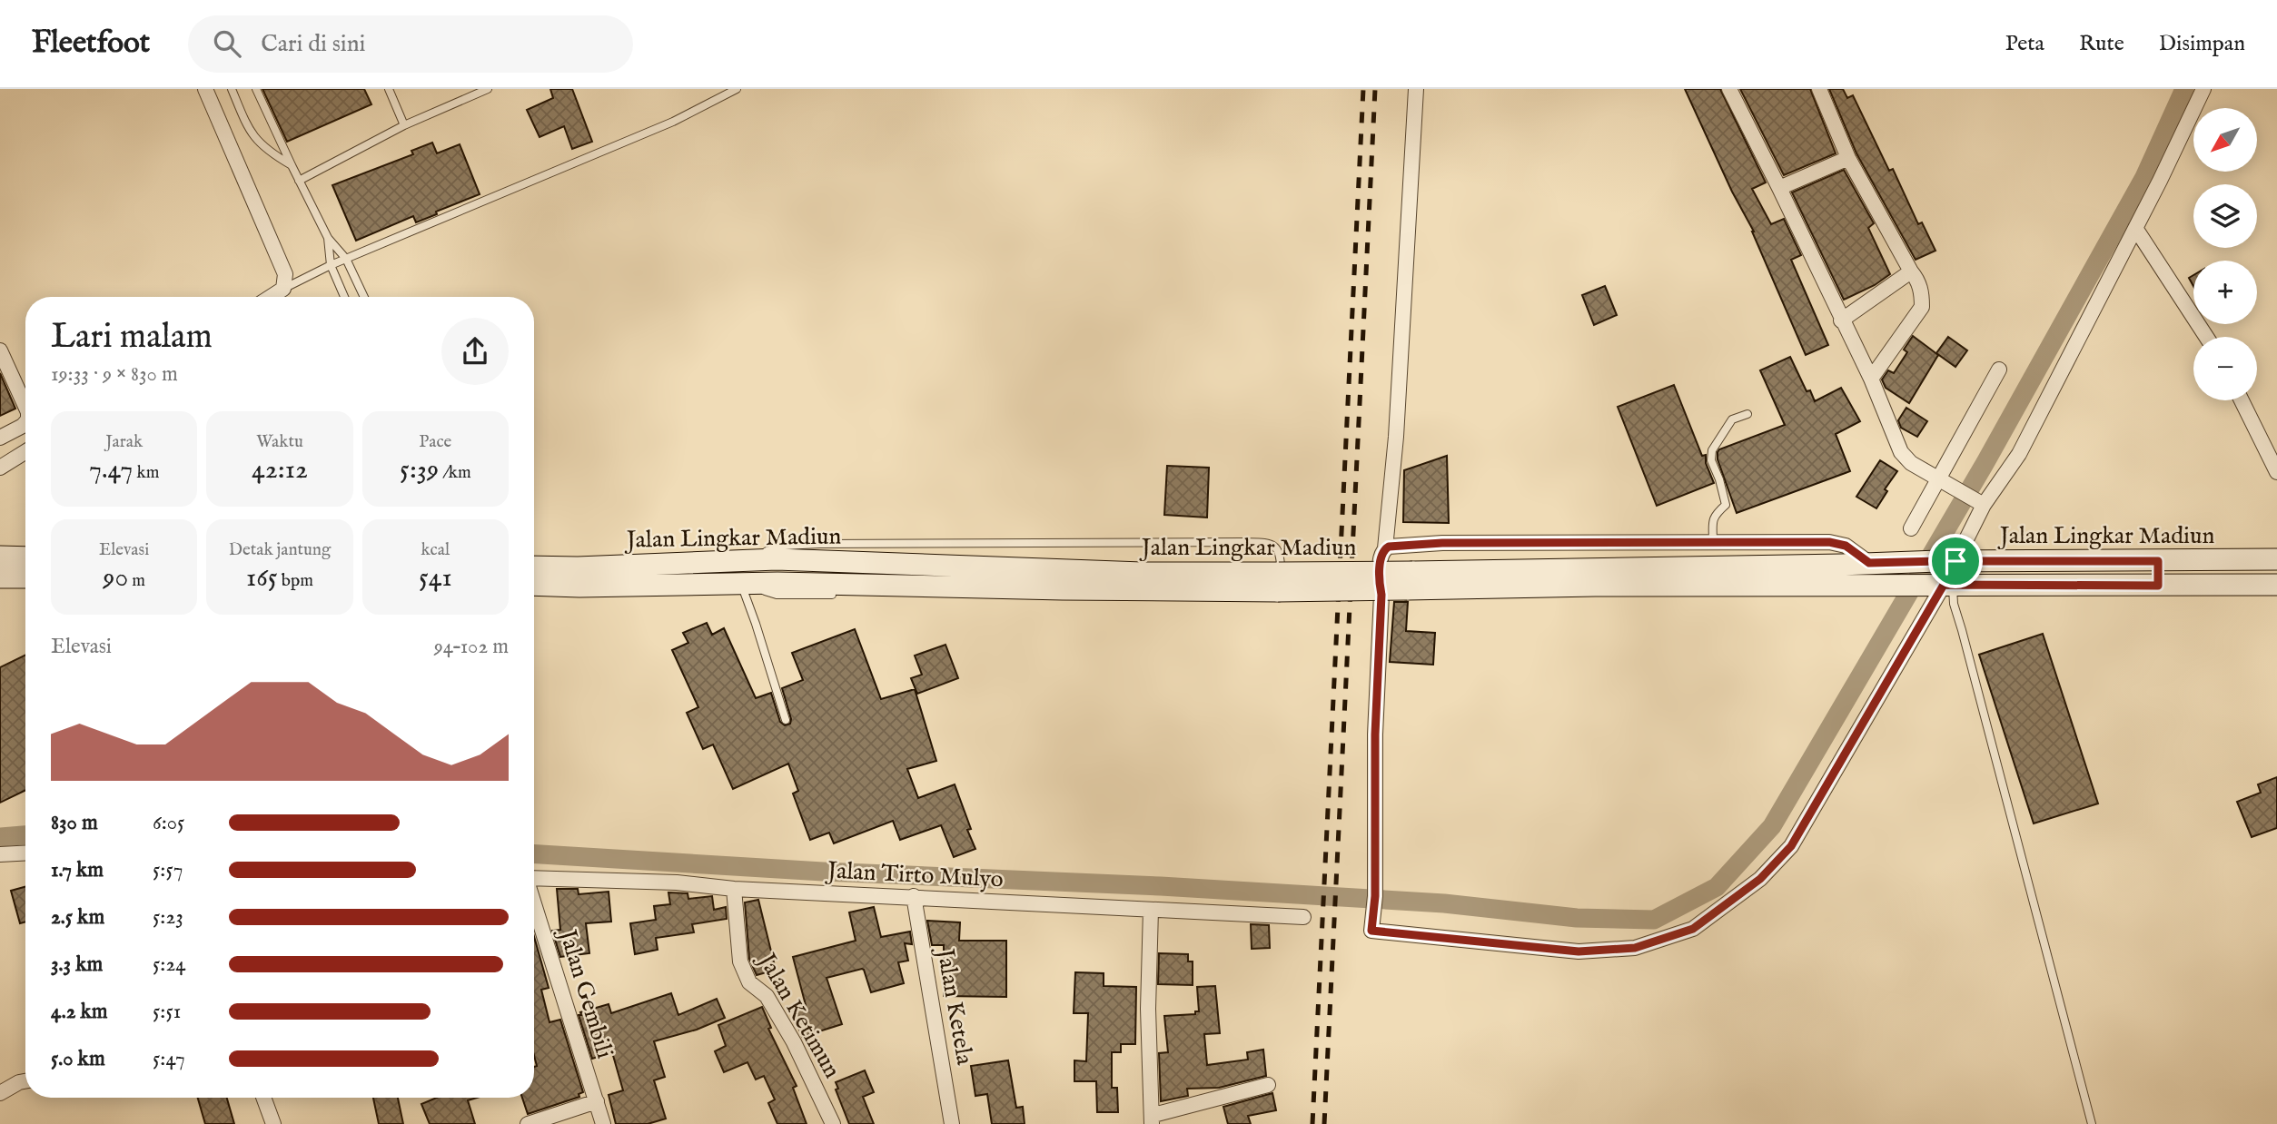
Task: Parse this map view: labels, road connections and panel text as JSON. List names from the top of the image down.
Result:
{
  "streets": {
    "main road": ["Jalan Lingkar Madiun"],
    "street": [
      "Jalan Tirto Mulyo",
      "Jalan Gembili",
      "Jalan Ketela",
      "Jalan Ketimun"
    ]
  },
  "crossings": [
    ["Jalan Tirto Mulyo", "Jalan Ketela"],
    ["Jalan Tirto Mulyo", "Jalan Ketimun"]
  ],
  "north": "bottom left",
  "page": {
    "header": "Fleetfoot",
    "search": "Cari di sini",
    "nav": ["Peta", "Rute", "Disimpan"],
    "map_buttons": ["+", "−"],
    "heading": ["Lari malam", "19:33 · 9 × 830 m"],
    "stats": [
      ["Jarak", "7.47 km"],
      ["Waktu", "42:12"],
      ["Pace", "5:39 /km"],
      ["Elevasi", "90 m"],
      ["Detak jantung", "165 bpm"],
      ["kcal", "541"]
    ],
    "chart": ["Elevasi", "94–102 m"],
    "list": [
      {
        "name": "830 m",
        "note": "6:05"
      },
      {
        "name": "1.7 km",
        "note": "5:57"
      },
      {
        "name": "2.5 km",
        "note": "5:23"
      },
      {
        "name": "3.3 km",
        "note": "5:24"
      },
      {
        "name": "4.2 km",
        "note": "5:51"
      },
      {
        "name": "5.0 km",
        "note": "5:47"
      }
    ]
  }
}
